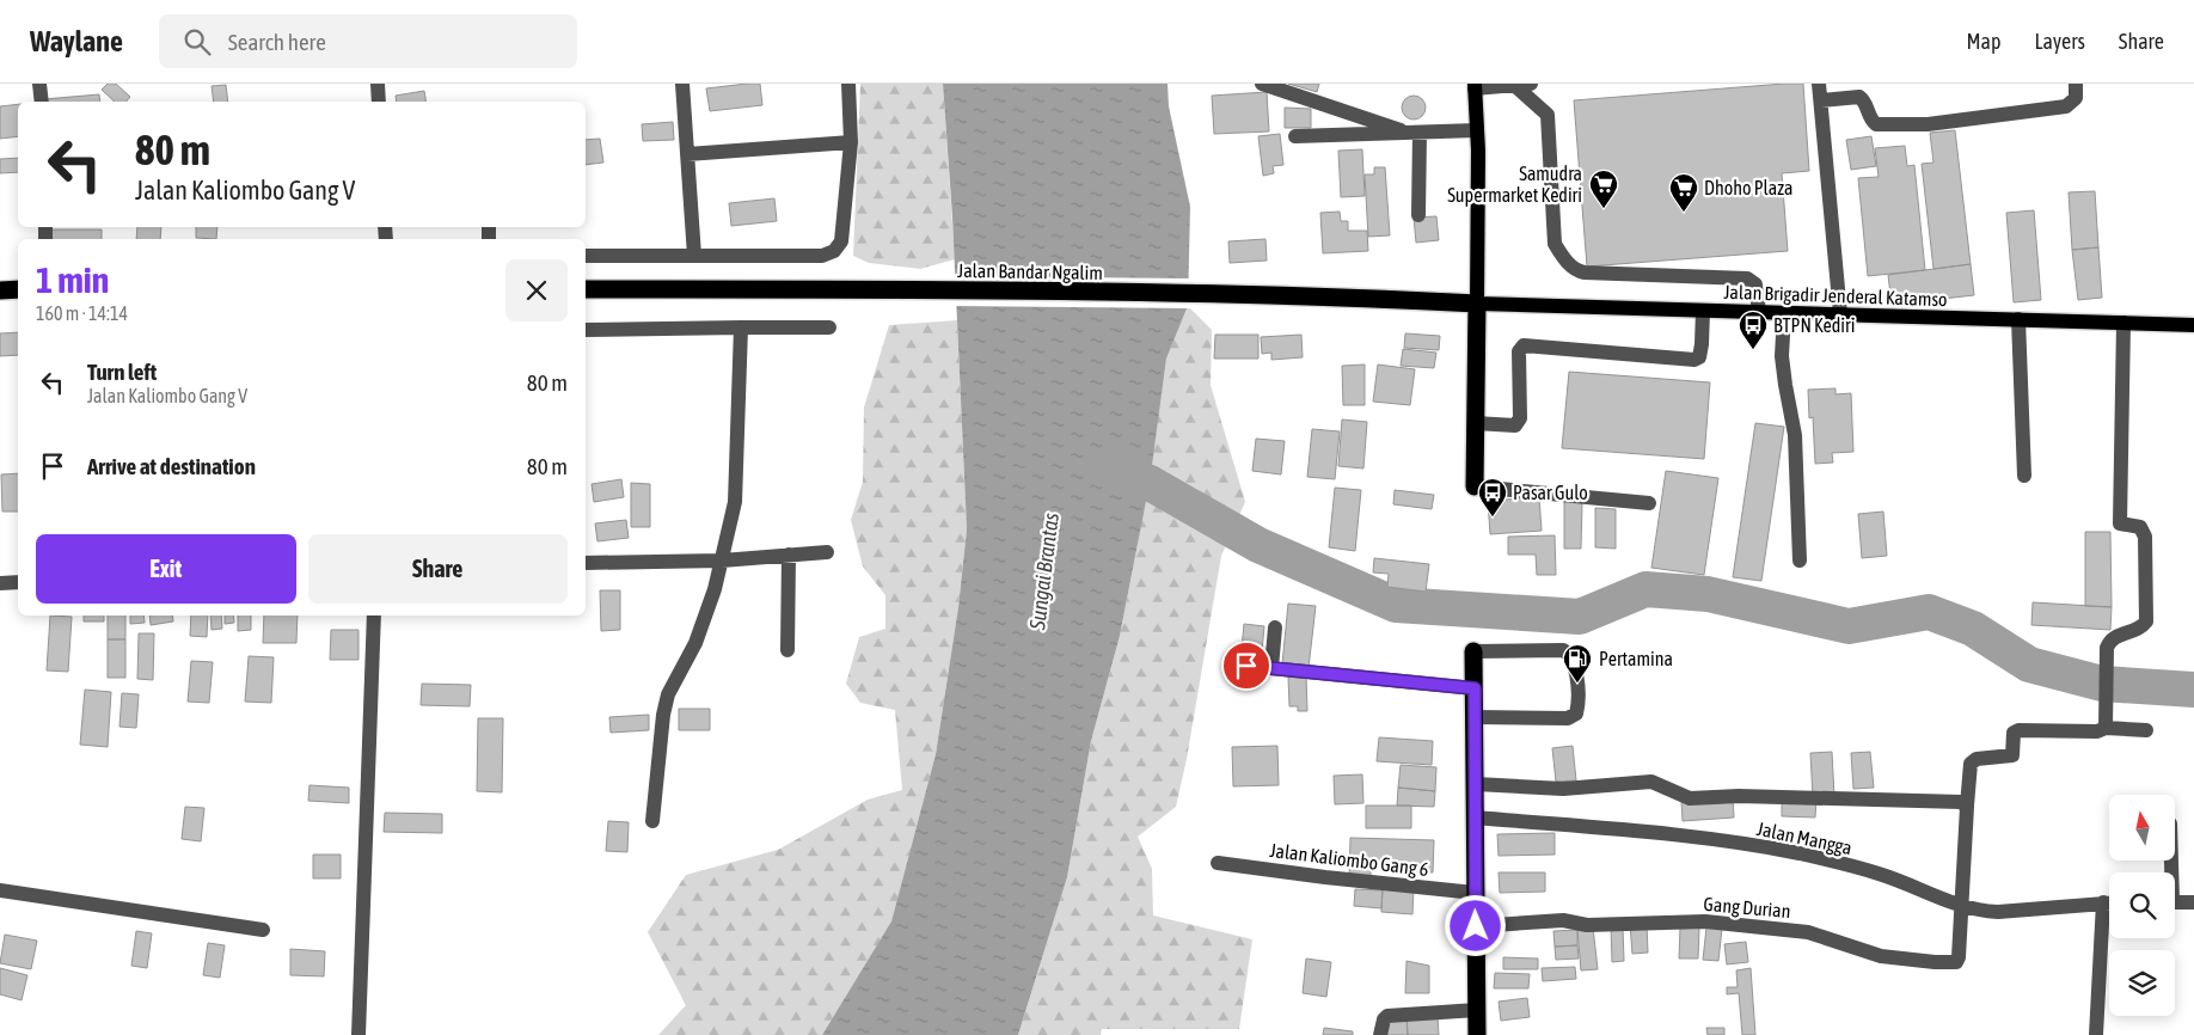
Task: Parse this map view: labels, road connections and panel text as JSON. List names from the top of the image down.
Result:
{
  "streets": {
    "highway": ["Jalan Bandar Ngalim"],
    "main road": ["Jalan Brigadir Jenderal Katamso"],
    "street": ["Jalan Mangga", "Jalan Kaliombo Gang 6", "Gang Durian"]
  },
  "crossings": [
    ["Jalan Bandar Ngalim", "Jalan Brigadir Jenderal Katamso"],
    ["Jalan Mangga", "Gang Durian"]
  ],
  "water": ["Sungai Brantas"],
  "places": {
    "supermarket": ["Samudra Supermarket Kediri", "Dhoho Plaza"],
    "bus stop": ["BTPN Kediri", "Pasar Gulo"],
    "fuel station": ["Pertamina"]
  },
  "north": "top",
  "page": {
    "header": "Waylane",
    "search": "Search here",
    "nav": ["Map", "Layers", "Share"],
    "turn": ["80 m", "Jalan Kaliombo Gang V"],
    "heading": ["1 min", "160 m · 14:14"],
    "list": [
      {
        "name": "Turn left",
        "note": "Jalan Kaliombo Gang V",
        "value": "80 m"
      },
      {
        "name": "Arrive at destination",
        "value": "80 m"
      }
    ],
    "buttons": ["Exit", "Share"]
  }
}
